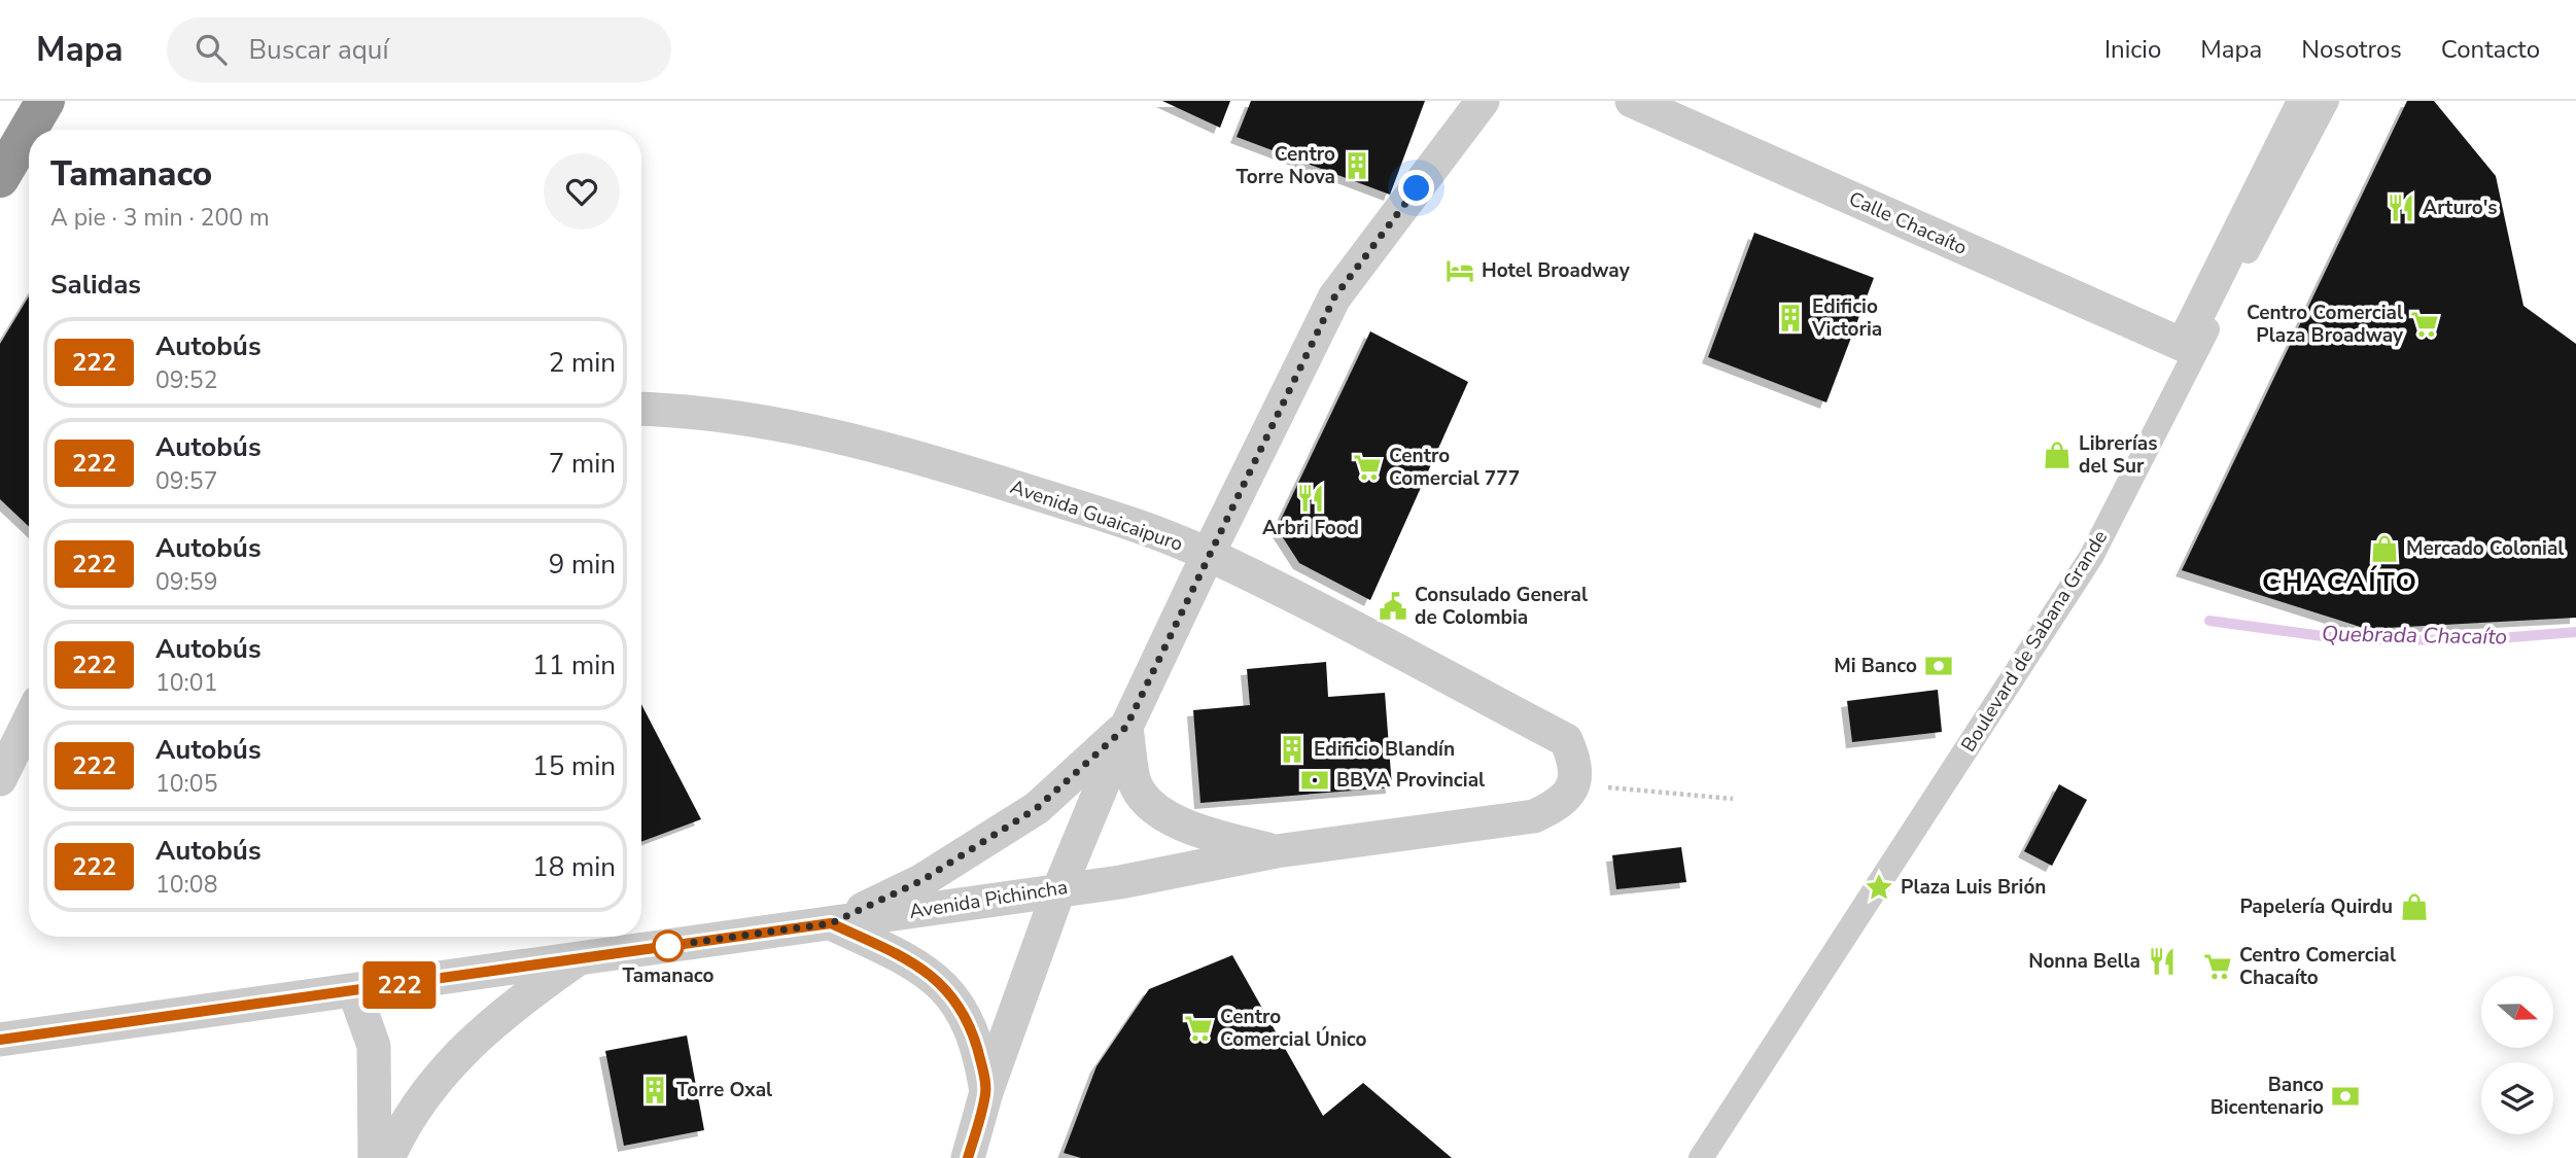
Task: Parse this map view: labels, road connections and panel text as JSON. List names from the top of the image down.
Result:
{
  "streets": {
    "street": [
      "Calle Chacaíto",
      "Avenida Guaicaipuro",
      "Boulevard de Sabana Grande",
      "Avenida Pichincha"
    ]
  },
  "crossings": [
    ["Avenida Guaicaipuro", "Avenida Pichincha"]
  ],
  "districts": ["CHACAÍTO"],
  "water": ["Quebrada Chacaíto"],
  "places": {
    "building": [
      "Centro Torre Nova",
      "Edificio Victoria",
      "Edificio Blandín",
      "Torre Oxal"
    ],
    "restaurant": ["Arturo's", "Arbri Food", "Nonna Bella"],
    "hotel": ["Hotel Broadway"],
    "supermarket": [
      "Centro Comercial Plaza Broadway",
      "Centro Comercial 777",
      "Centro Comercial Chacaíto",
      "Centro Comercial Único"
    ],
    "shop": ["Librerías del Sur", "Mercado Colonial", "Papelería Quirdu"],
    "public building": ["Consulado General de Colombia"],
    "bank": ["Mi Banco", "BBVA Provincial", "Banco Bicentenario"],
    "place": ["Plaza Luis Brión"],
    "other": ["Tamanaco"]
  },
  "lines": ["bus line 222"],
  "north": "right",
  "page": {
    "header": "Mapa",
    "search": "Buscar aquí",
    "nav": [
      "Inicio",
      "Mapa",
      "Nosotros",
      "Contacto"
    ],
    "on_map": "222",
    "heading": [
      ["Tamanaco", "A pie · 3 min · 200 m"],
      "Salidas"
    ],
    "list": [
      {
        "mark": "222",
        "name": "Autobús",
        "note": "09:52",
        "value": "2 min"
      },
      {
        "mark": "222",
        "name": "Autobús",
        "note": "09:57",
        "value": "7 min"
      },
      {
        "mark": "222",
        "name": "Autobús",
        "note": "09:59",
        "value": "9 min"
      },
      {
        "mark": "222",
        "name": "Autobús",
        "note": "10:01",
        "value": "11 min"
      },
      {
        "mark": "222",
        "name": "Autobús",
        "note": "10:05",
        "value": "15 min"
      },
      {
        "mark": "222",
        "name": "Autobús",
        "note": "10:08",
        "value": "18 min"
      }
    ]
  }
}
